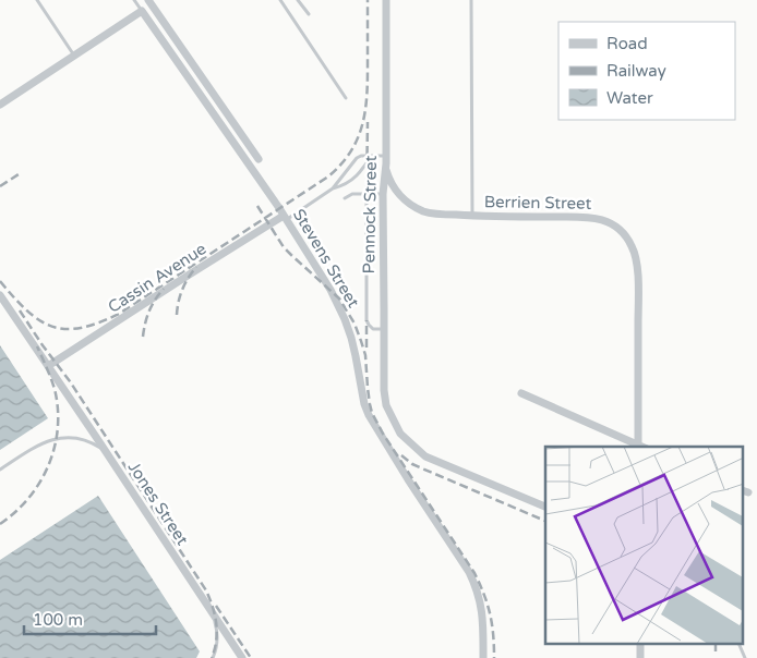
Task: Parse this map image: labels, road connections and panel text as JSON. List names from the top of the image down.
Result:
{
  "streets": {
    "street": [
      "Berrien Street",
      "Pennock Street",
      "Stevens Street",
      "Cassin Avenue",
      "Jones Street"
    ]
  },
  "crossings": [
    ["Berrien Street", "Pennock Street"],
    ["Stevens Street", "Cassin Avenue"],
    ["Cassin Avenue", "Jones Street"]
  ],
  "legend": ["Road", "Railway", "Water"],
  "scale_bar": "100 m"
}
